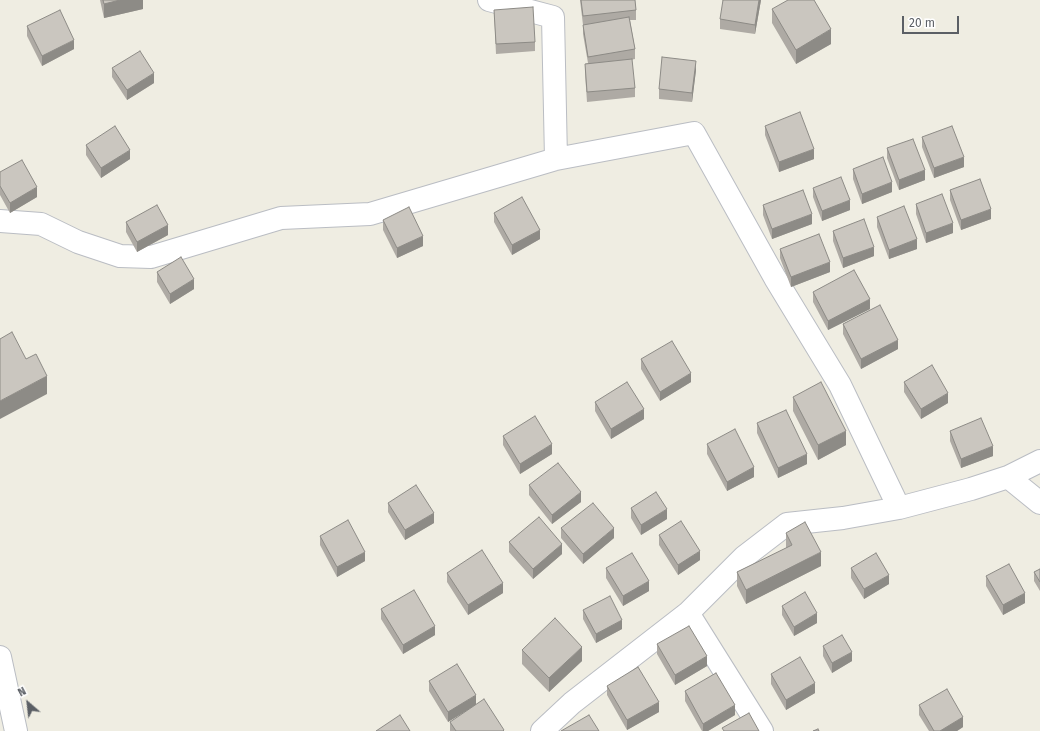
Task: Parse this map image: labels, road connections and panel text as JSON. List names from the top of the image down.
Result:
{
  "scale_bar": "20 m",
  "north": "top left"
}
